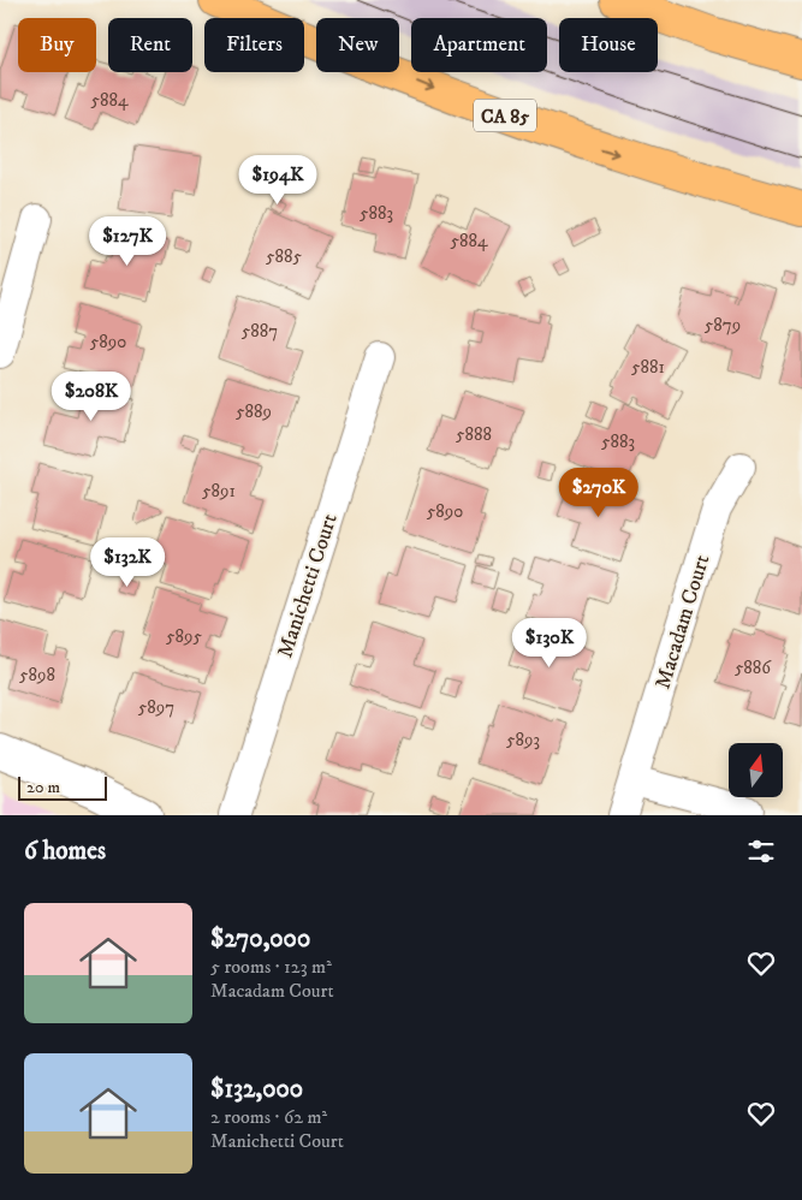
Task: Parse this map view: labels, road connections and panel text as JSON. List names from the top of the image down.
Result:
{
  "streets": {
    "highway": ["CA 85"],
    "street": ["Manichetti Court", "Macadam Court"]
  },
  "house_numbers": [
    "5884",
    "5883",
    "5884",
    "5885",
    "5879",
    "5887",
    "5890",
    "5881",
    "5889",
    "5888",
    "5883",
    "5891",
    "5890",
    "5895",
    "5886",
    "5898",
    "5897",
    "5893"
  ],
  "scale_bar": "20 m",
  "north": "top",
  "page": {
    "chip": [
      "Buy",
      "Rent",
      "Filters",
      "New",
      "Apartment",
      "House"
    ],
    "price": [
      "$194K",
      "$127K",
      "$208K",
      "$270K",
      "$132K",
      "$130K"
    ],
    "scale": "20 m",
    "heading": "6 homes",
    "list": [
      {
        "name": "$270,000",
        "note": "5 rooms · 123 m² · Macadam Court"
      },
      {
        "name": "$132,000",
        "note": "2 rooms · 62 m² · Manichetti Court"
      }
    ]
  }
}
